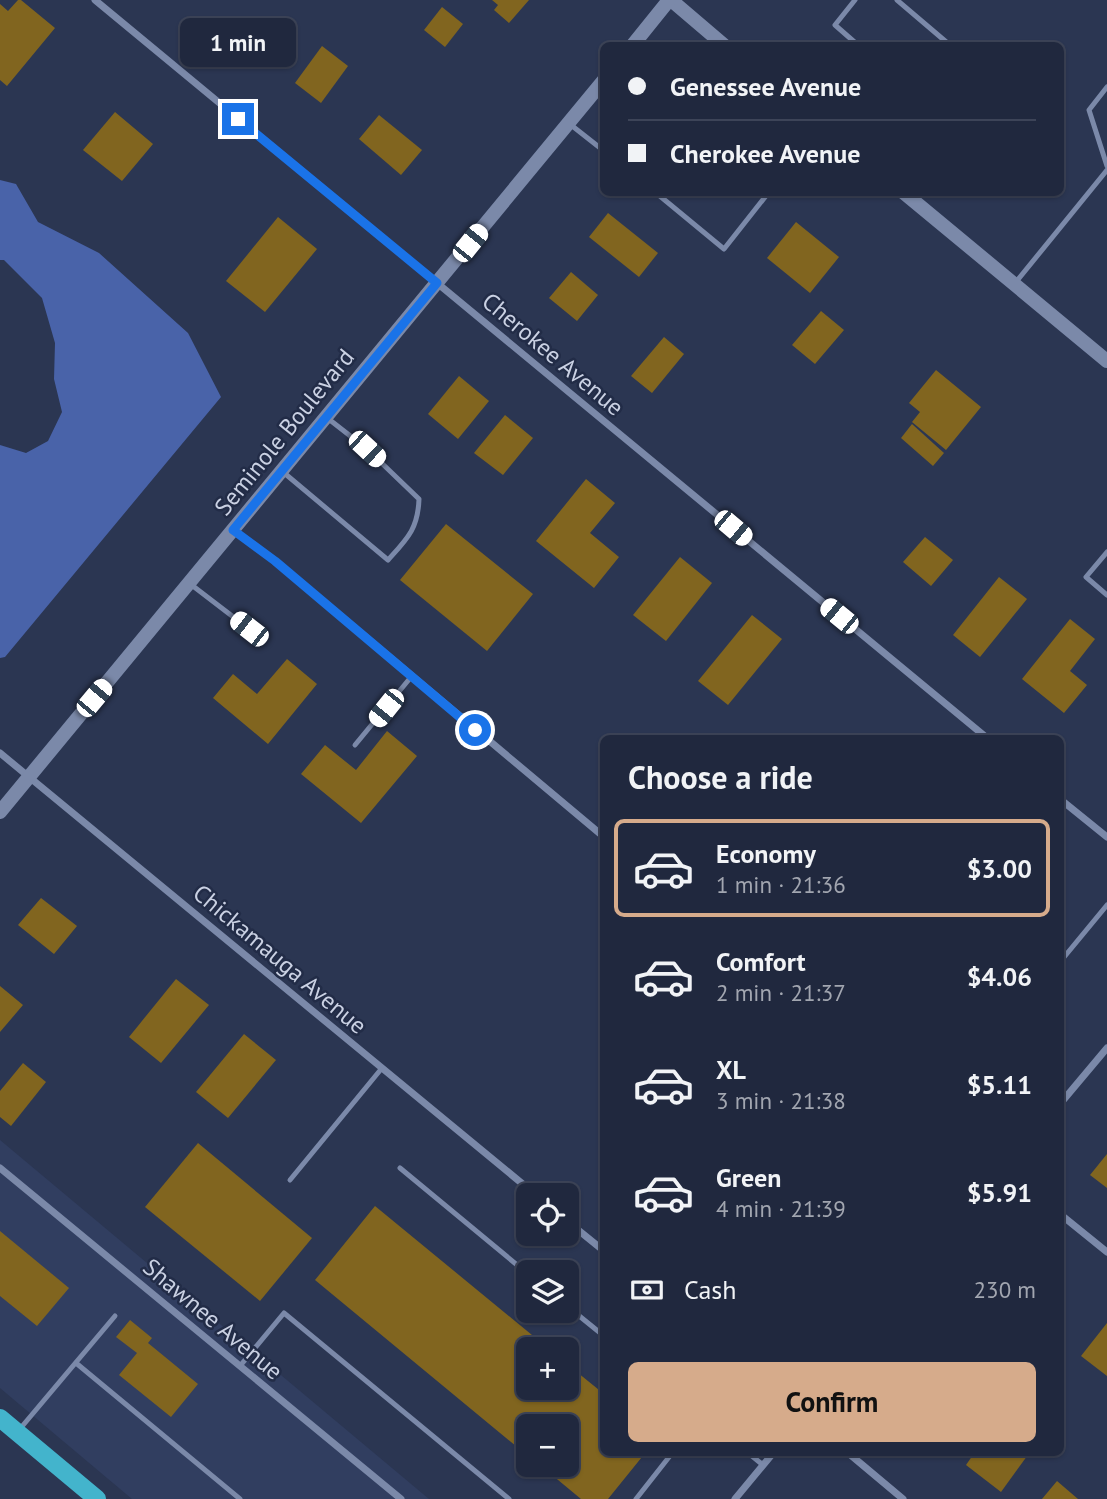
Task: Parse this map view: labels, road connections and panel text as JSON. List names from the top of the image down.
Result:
{
  "streets": {
    "street": [
      "Cherokee Avenue",
      "Seminole Boulevard",
      "Chickamauga Avenue",
      "Shawnee Avenue"
    ]
  },
  "crossings": [
    ["Cherokee Avenue", "Seminole Boulevard"],
    ["Seminole Boulevard", "Chickamauga Avenue"]
  ],
  "page": {
    "bubble": "1 min",
    "banner": ["Genessee Avenue", "Cherokee Avenue"],
    "heading": "Choose a ride",
    "list": [
      {
        "name": "Economy",
        "note": "1 min · 21:36",
        "value": "$3.00"
      },
      {
        "name": "Comfort",
        "note": "2 min · 21:37",
        "value": "$4.06"
      },
      {
        "name": "XL",
        "note": "3 min · 21:38",
        "value": "$5.11"
      },
      {
        "name": "Green",
        "note": "4 min · 21:39",
        "value": "$5.91"
      }
    ],
    "map_buttons": ["+", "−"],
    "pay": ["Cash", "230 m"],
    "buttons": "Confirm"
  }
}
